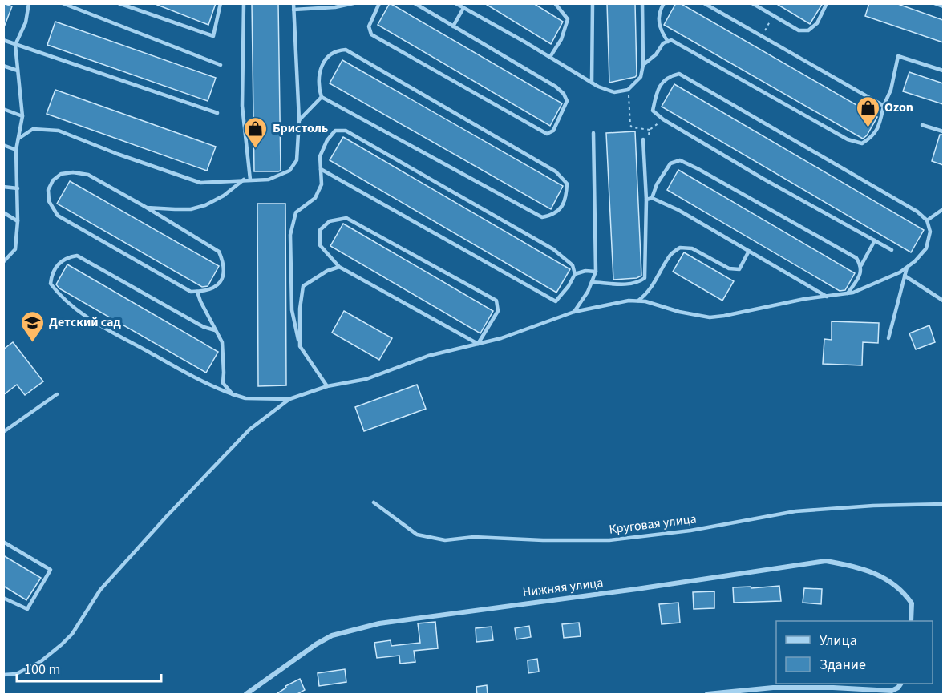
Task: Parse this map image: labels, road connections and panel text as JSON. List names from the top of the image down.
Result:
{
  "streets": {
    "street": ["Нижняя улица"],
    "lane": ["Круговая улица"]
  },
  "places": {
    "shop": ["Ozon", "Бристоль"],
    "school or university": ["Детский сад"]
  },
  "legend": ["Улица", "Здание"],
  "scale_bar": "100 m"
}
